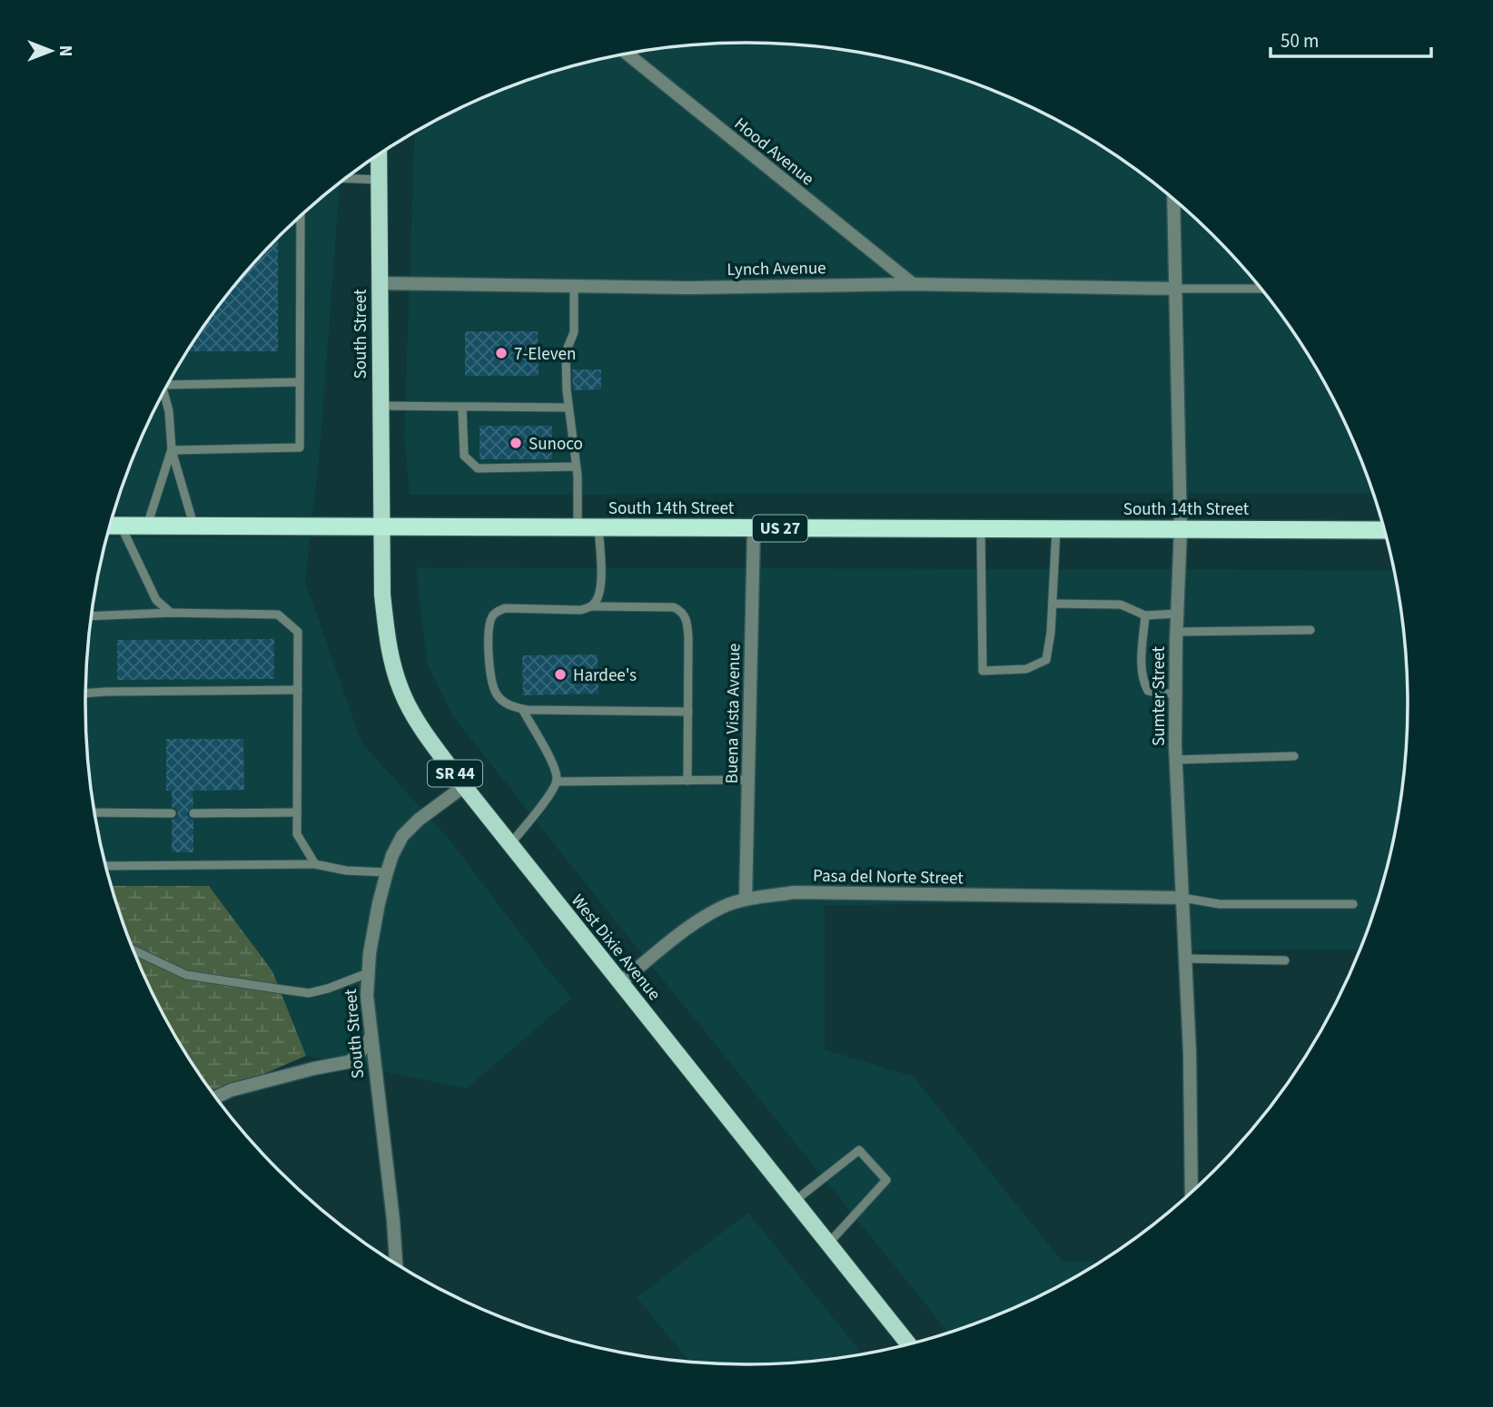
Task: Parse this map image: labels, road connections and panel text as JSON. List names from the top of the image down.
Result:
{
  "streets": {
    "highway": ["South 14th Street", "US 27"],
    "main road": ["South Street", "SR 44", "West Dixie Avenue"],
    "street": [
      "Hood Avenue",
      "Lynch Avenue",
      "Sumter Street",
      "Buena Vista Avenue",
      "Pasa del Norte Street"
    ]
  },
  "crossings": [
    ["Hood Avenue", "Lynch Avenue"],
    ["Lynch Avenue", "South Street"],
    ["Lynch Avenue", "Sumter Street"],
    ["South Street", "South 14th Street"],
    ["South Street", "West Dixie Avenue"],
    ["South 14th Street", "Sumter Street"],
    ["South 14th Street", "Buena Vista Avenue"],
    ["South 14th Street", "West Dixie Avenue"],
    ["Sumter Street", "Pasa del Norte Street"],
    ["Buena Vista Avenue", "Pasa del Norte Street"],
    ["Pasa del Norte Street", "West Dixie Avenue"]
  ],
  "places": ["7-Eleven", "Sunoco", "Hardee's"],
  "scale_bar": "50 m",
  "north": "right"
}
